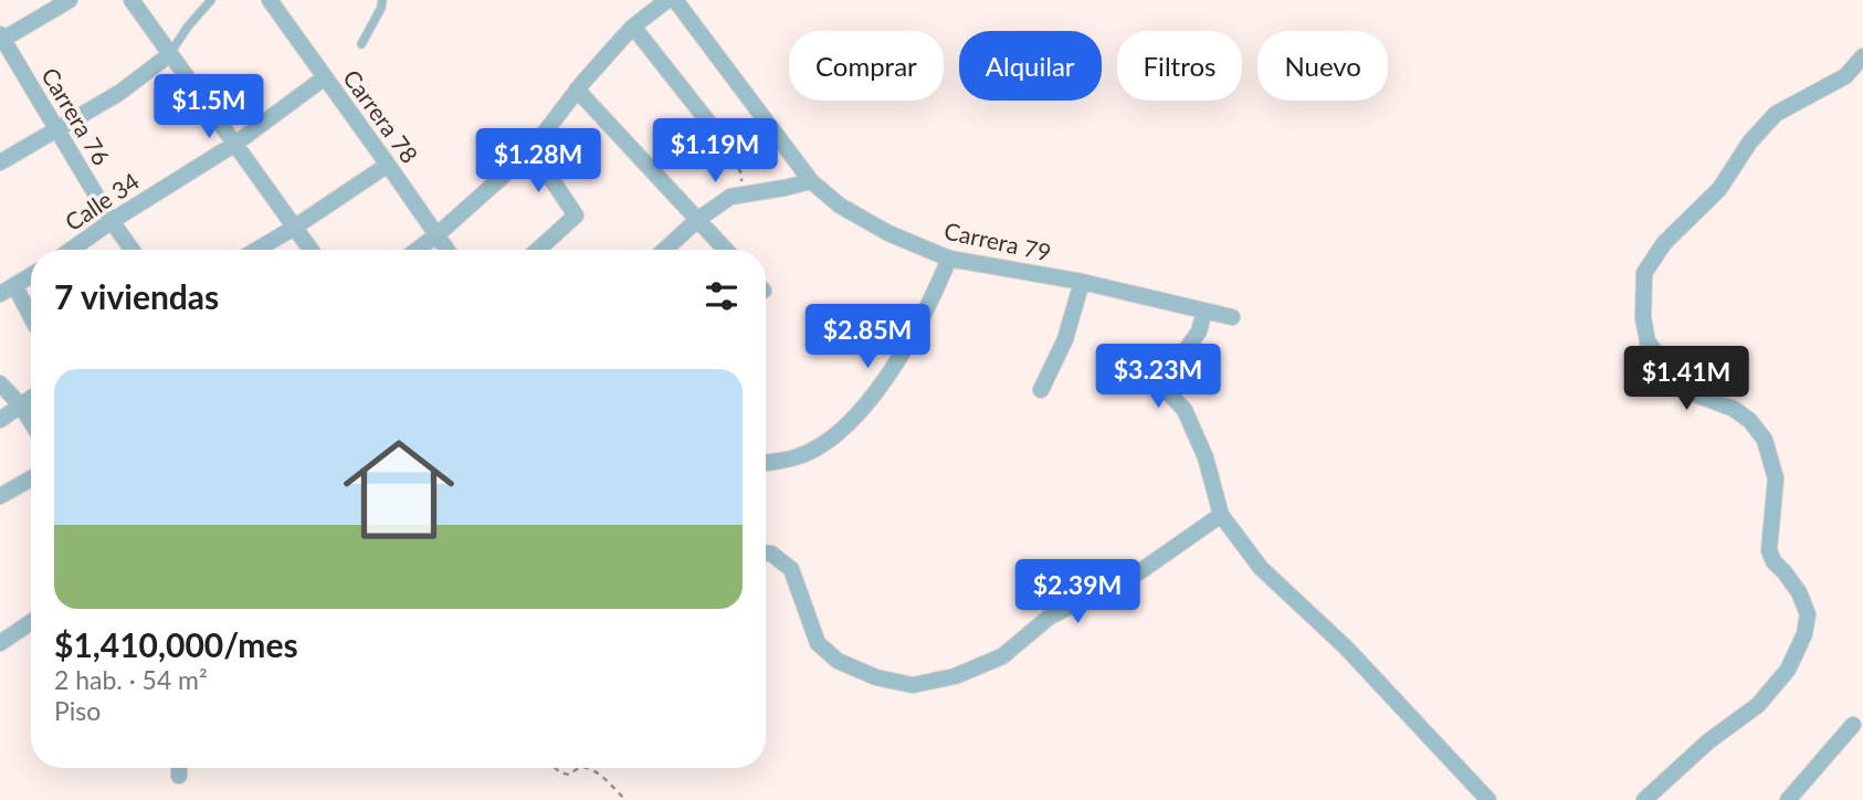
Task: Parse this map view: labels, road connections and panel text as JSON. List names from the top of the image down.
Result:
{
  "streets": {
    "street": [
      "Carrera 76",
      "Carrera 78",
      "Calle 34",
      "Carrera 79"
    ]
  },
  "crossings": [
    ["Carrera 76", "Calle 34"],
    ["Carrera 78", "Calle 34"]
  ],
  "page": {
    "chip": [
      "Comprar",
      "Alquilar",
      "Filtros",
      "Nuevo"
    ],
    "price": [
      "$1.5M",
      "$1.19M",
      "$1.28M",
      "$2.85M",
      "$3.23M",
      "$1.41M",
      "$2.39M"
    ],
    "heading": "7 viviendas",
    "list": [
      {
        "name": "$1,410,000/mes",
        "note": "2 hab. · 54 m² · Piso"
      }
    ]
  }
}
